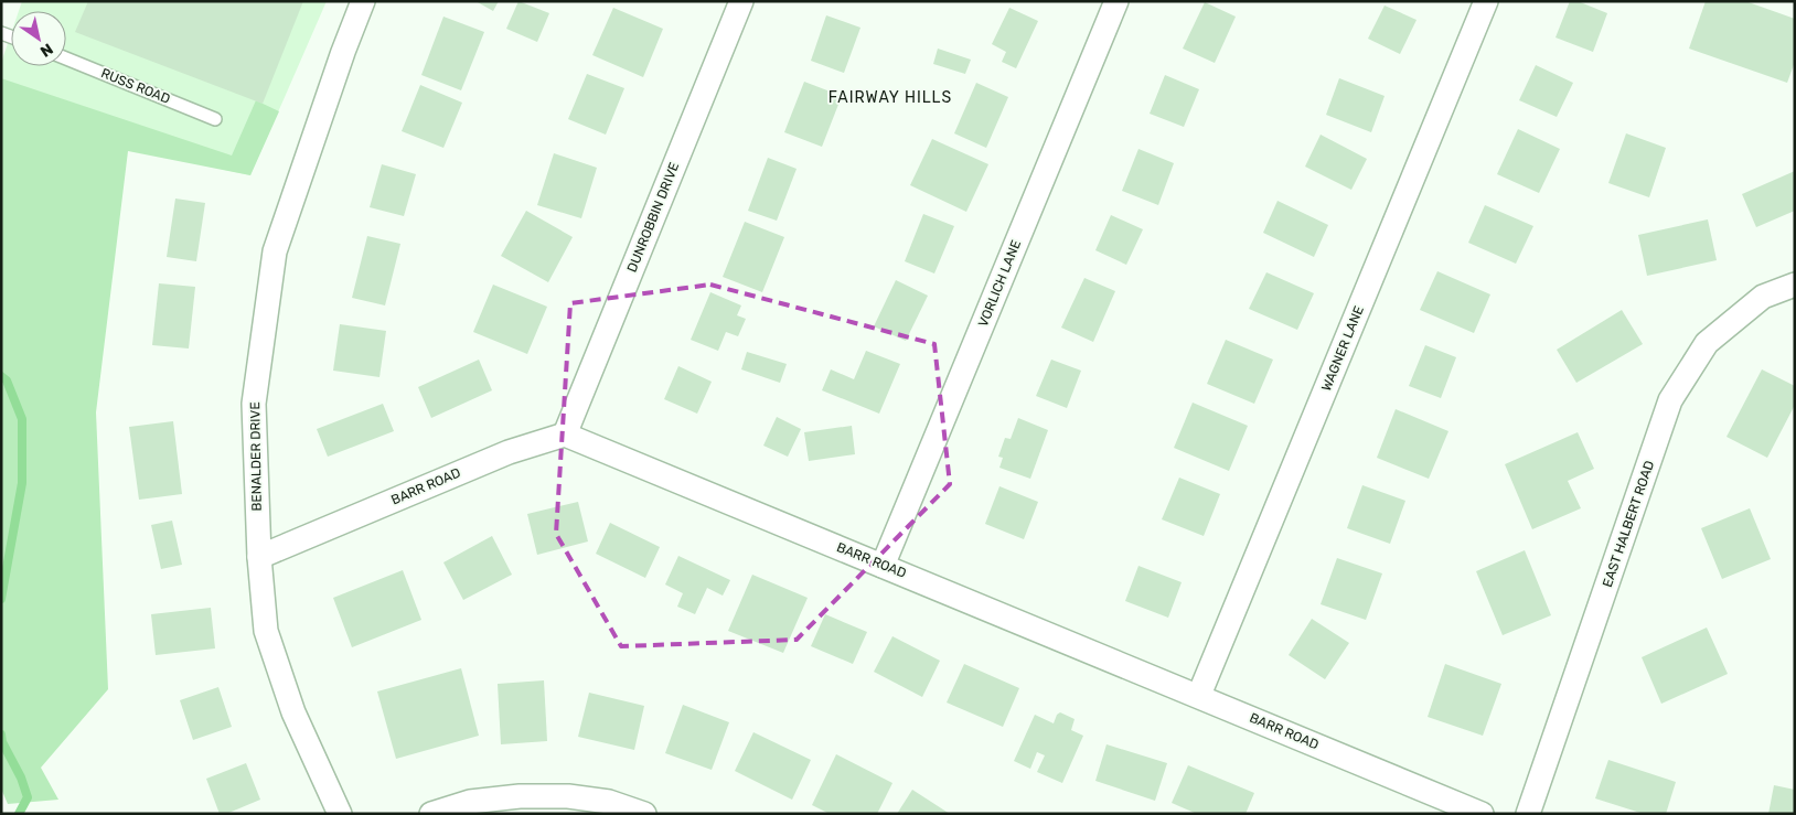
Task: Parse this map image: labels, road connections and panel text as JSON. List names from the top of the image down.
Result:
{
  "streets": {
    "street": [
      "DUNROBBIN DRIVE",
      "VORLICH LANE",
      "WAGNER LANE",
      "BENALDER DRIVE",
      "BARR ROAD",
      "EAST HALBERT ROAD"
    ],
    "lane": ["RUSS ROAD"]
  },
  "crossings": [
    ["DUNROBBIN DRIVE", "BARR ROAD"],
    ["VORLICH LANE", "BARR ROAD"],
    ["WAGNER LANE", "BARR ROAD"],
    ["BENALDER DRIVE", "BARR ROAD"]
  ],
  "districts": ["FAIRWAY HILLS"],
  "north": "bottom right"
}
